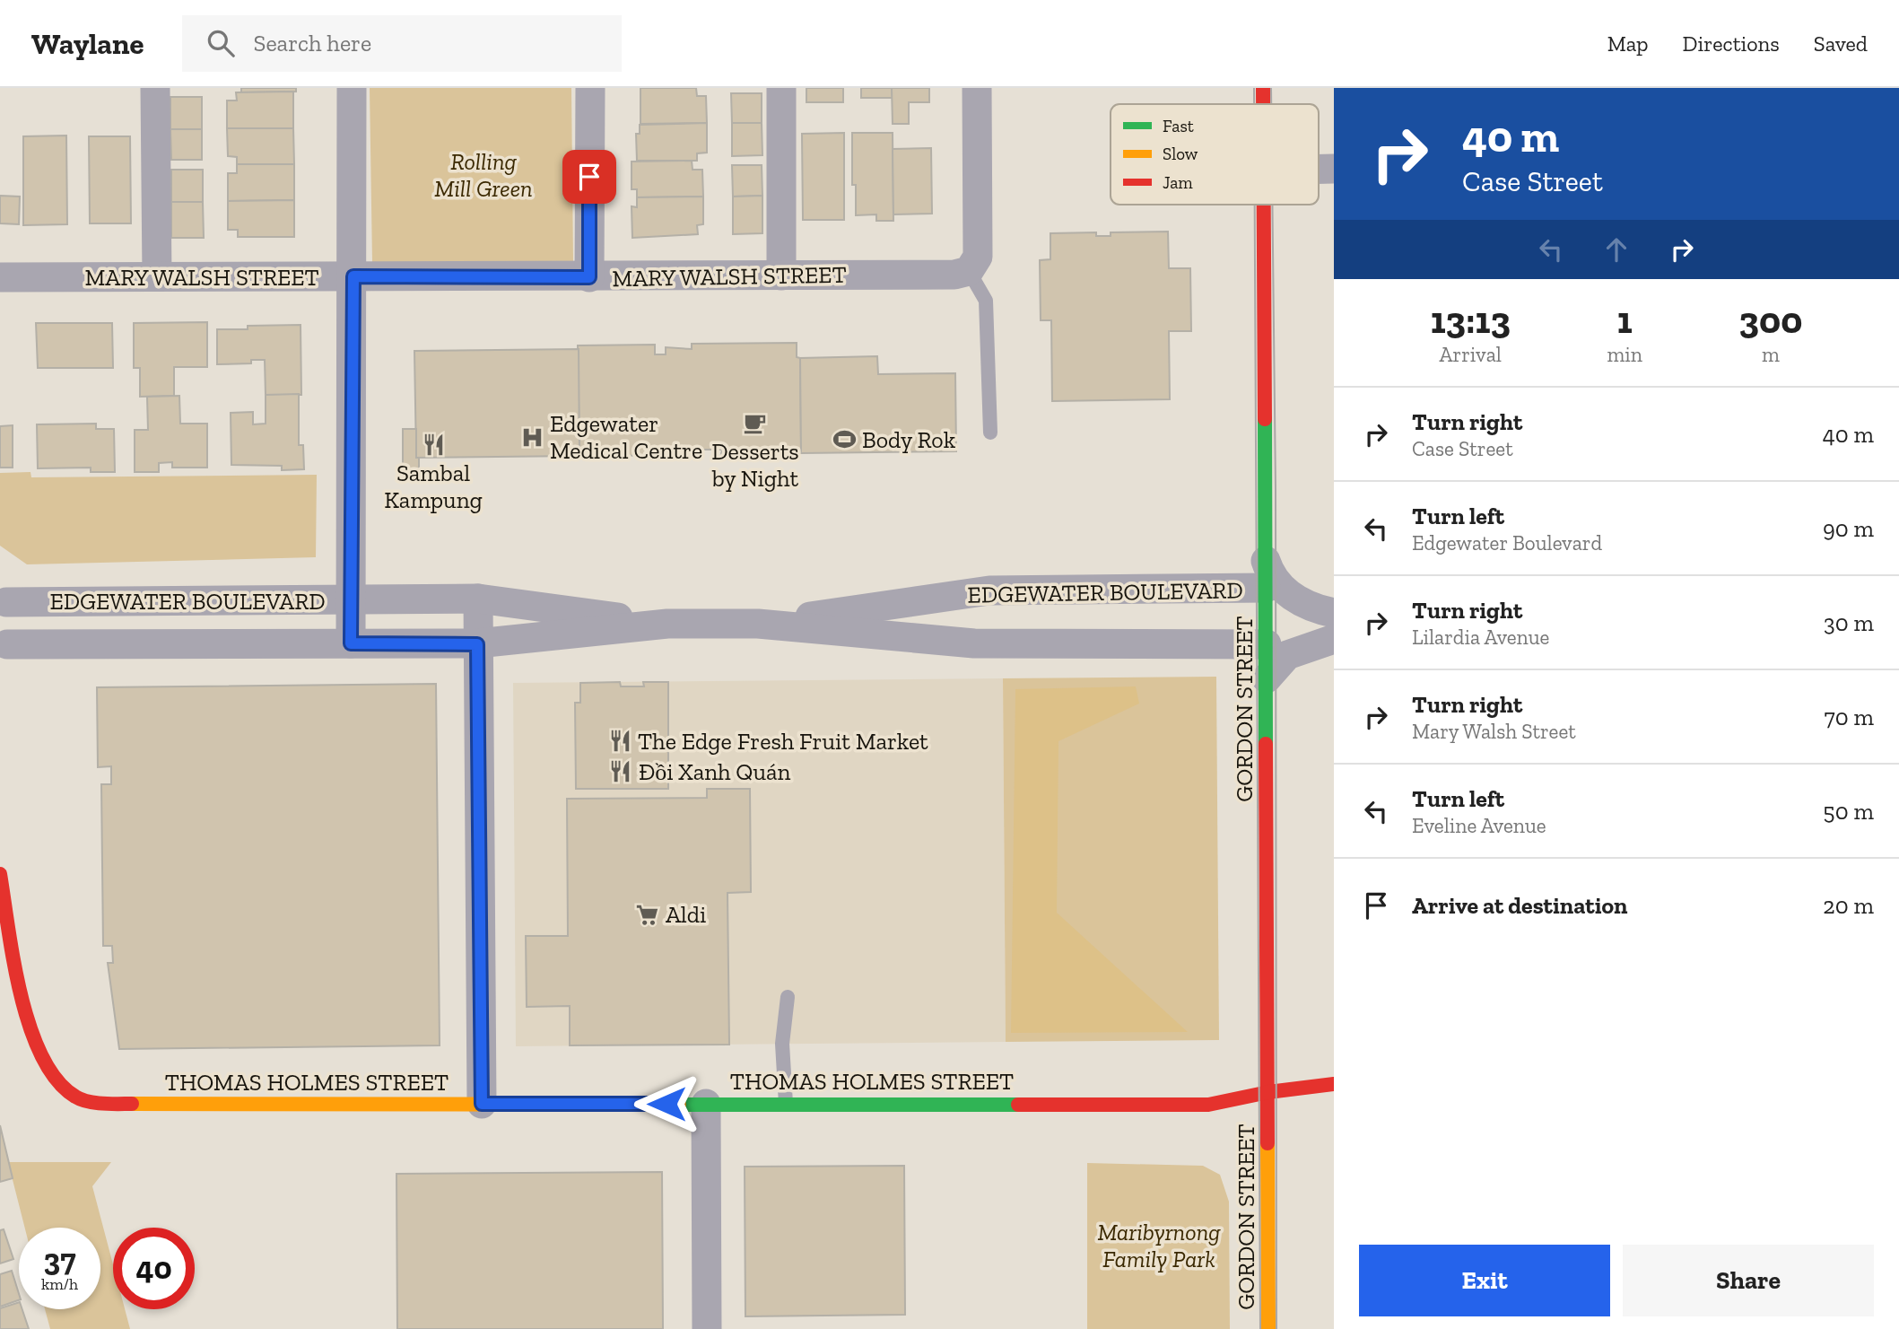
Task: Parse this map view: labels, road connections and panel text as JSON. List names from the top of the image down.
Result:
{
  "streets": {
    "street": [
      "MARY WALSH STREET",
      "EDGEWATER BOULEVARD",
      "GORDON STREET",
      "THOMAS HOLMES STREET"
    ]
  },
  "crossings": [
    ["EDGEWATER BOULEVARD", "GORDON STREET"],
    ["GORDON STREET", "THOMAS HOLMES STREET"]
  ],
  "parks": ["Rolling Mill Green", "Maribyrnong Family Park"],
  "places": {
    "cafe": ["Desserts by Night"],
    "hospital": ["Edgewater Medical Centre"],
    "sports": ["Body Rok"],
    "restaurant": ["Sambal Kampung", "The Edge Fresh Fruit Market", "Đồi Xanh Quán"],
    "supermarket": ["Aldi"]
  },
  "legend": ["Fast", "Slow", "Jam"],
  "page": {
    "header": "Waylane",
    "search": "Search here",
    "nav": ["Map", "Directions", "Saved"],
    "turn": ["40 m", "Case Street"],
    "eta": [
      "13:13",
      "Arrival",
      "1",
      "min",
      "300",
      "m"
    ],
    "list": [
      {
        "name": "Turn right",
        "note": "Case Street",
        "value": "40 m"
      },
      {
        "name": "Turn left",
        "note": "Edgewater Boulevard",
        "value": "90 m"
      },
      {
        "name": "Turn right",
        "note": "Lilardia Avenue",
        "value": "30 m"
      },
      {
        "name": "Turn right",
        "note": "Mary Walsh Street",
        "value": "70 m"
      },
      {
        "name": "Turn left",
        "note": "Eveline Avenue",
        "value": "50 m"
      },
      {
        "name": "Arrive at destination",
        "value": "20 m"
      }
    ],
    "speed": "37 km/h",
    "limit": "40",
    "buttons": ["Exit", "Share"]
  }
}
